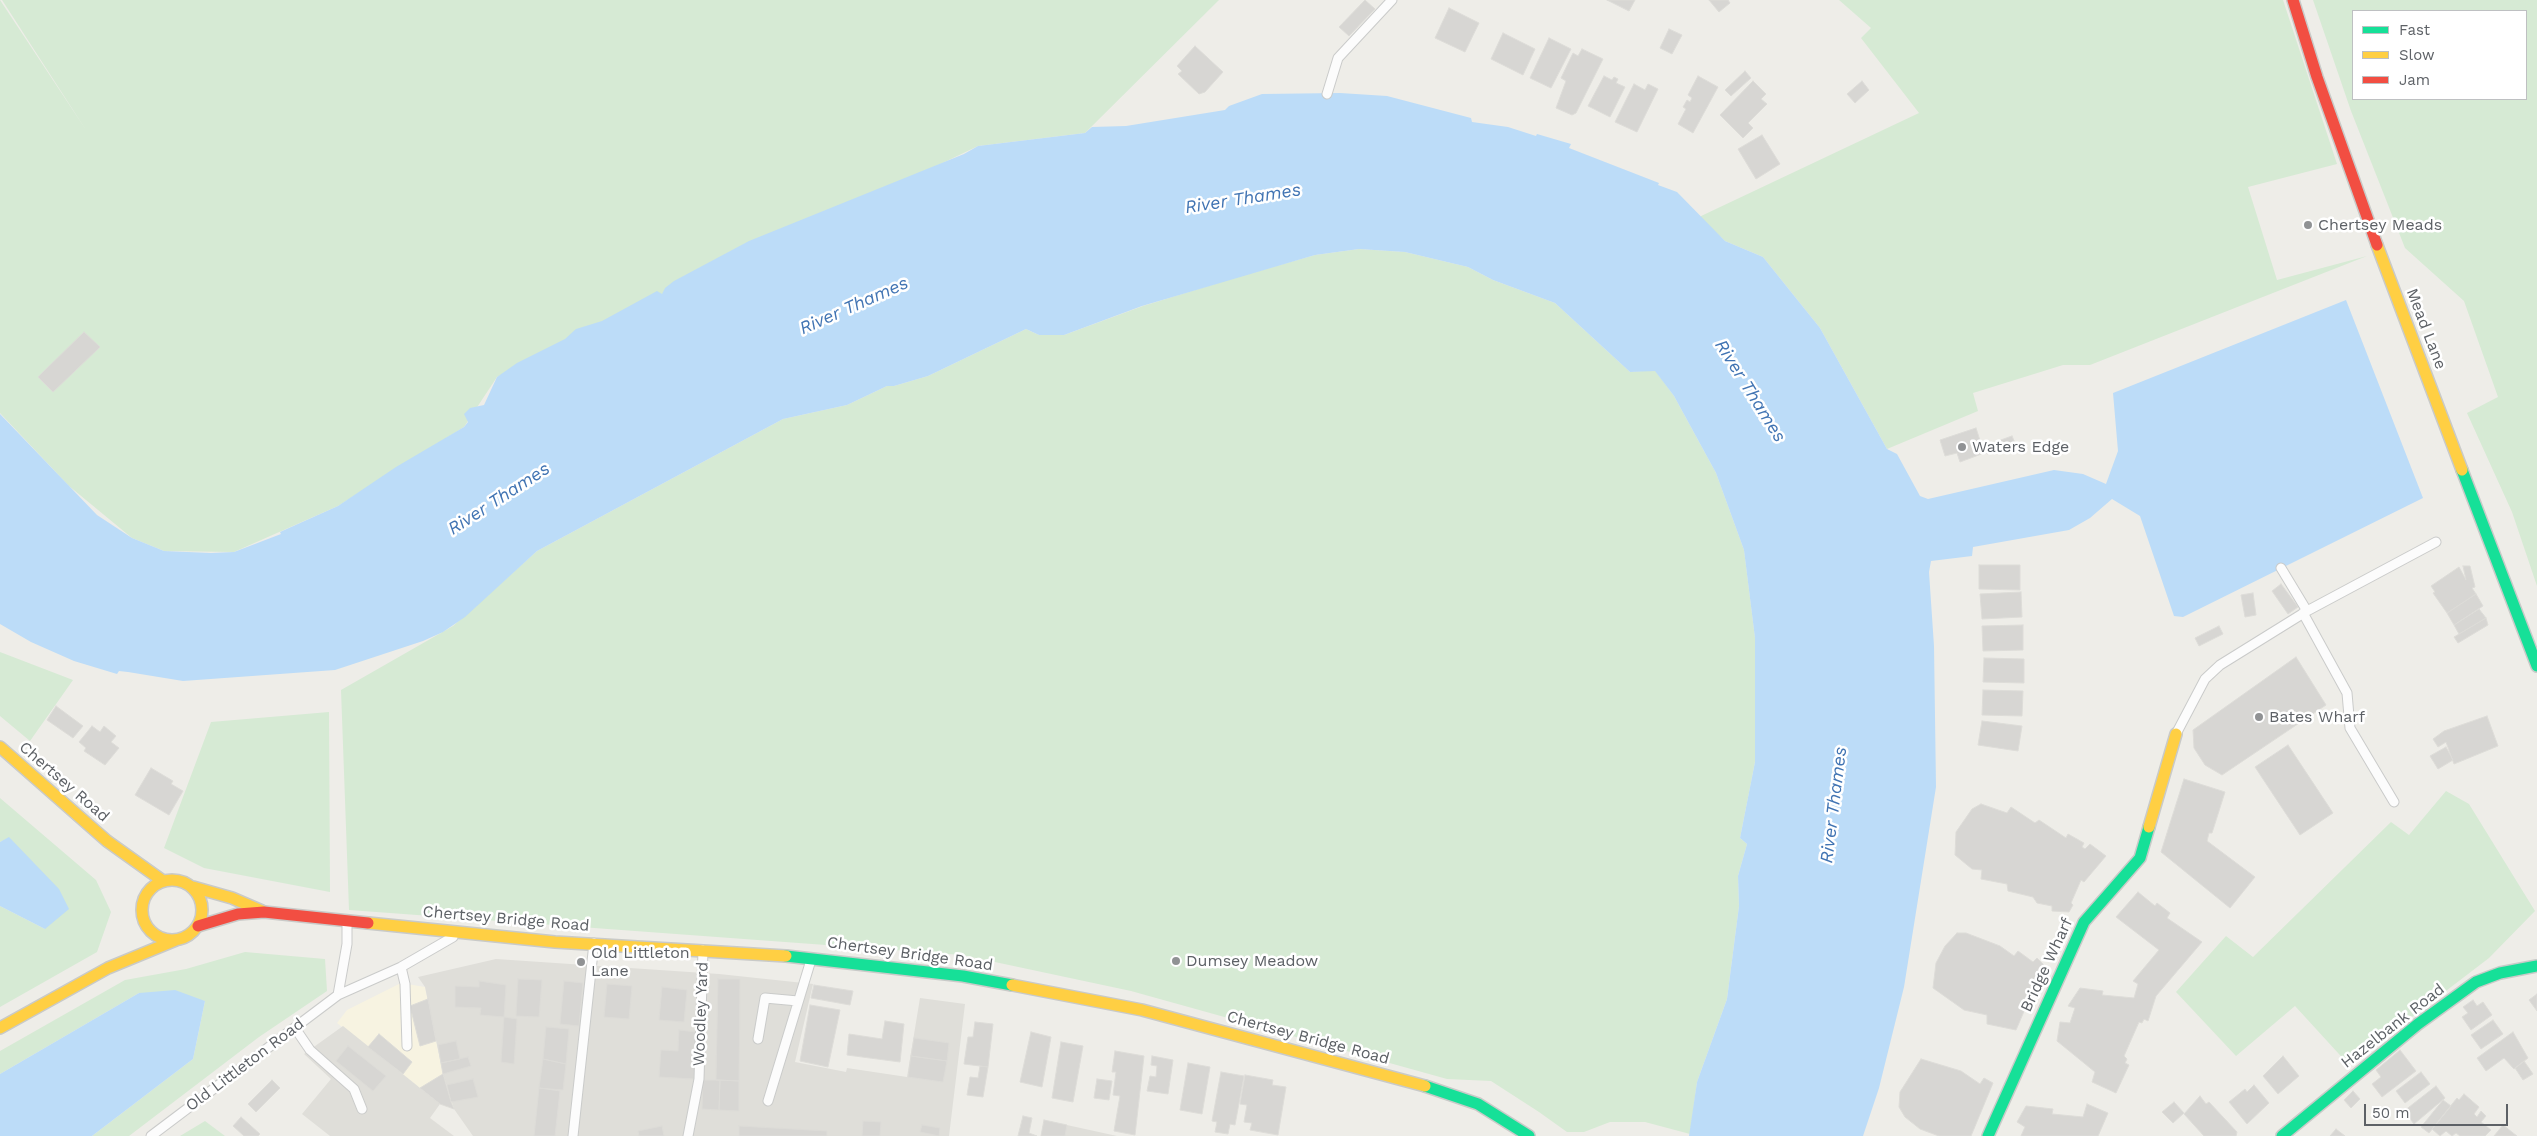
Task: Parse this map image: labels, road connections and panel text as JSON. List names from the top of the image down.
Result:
{
  "streets": {
    "main road": [
      "Mead Lane",
      "Chertsey Road",
      "Chertsey Bridge Road",
      "Bridge Wharf",
      "Hazelbank Road"
    ],
    "lane": ["Woodley Yard", "Old Littleton Road"]
  },
  "crossings": [
    ["Chertsey Road", "Chertsey Bridge Road"],
    ["Chertsey Bridge Road", "Woodley Yard"],
    ["Chertsey Bridge Road", "Old Littleton Road"]
  ],
  "water": ["River Thames"],
  "places": [
    "Chertsey Meads",
    "Waters Edge",
    "Bates Wharf",
    "Dumsey Meadow",
    "Old Littleton Lane"
  ],
  "legend": ["Fast", "Slow", "Jam"],
  "scale_bar": "50 m"
}
